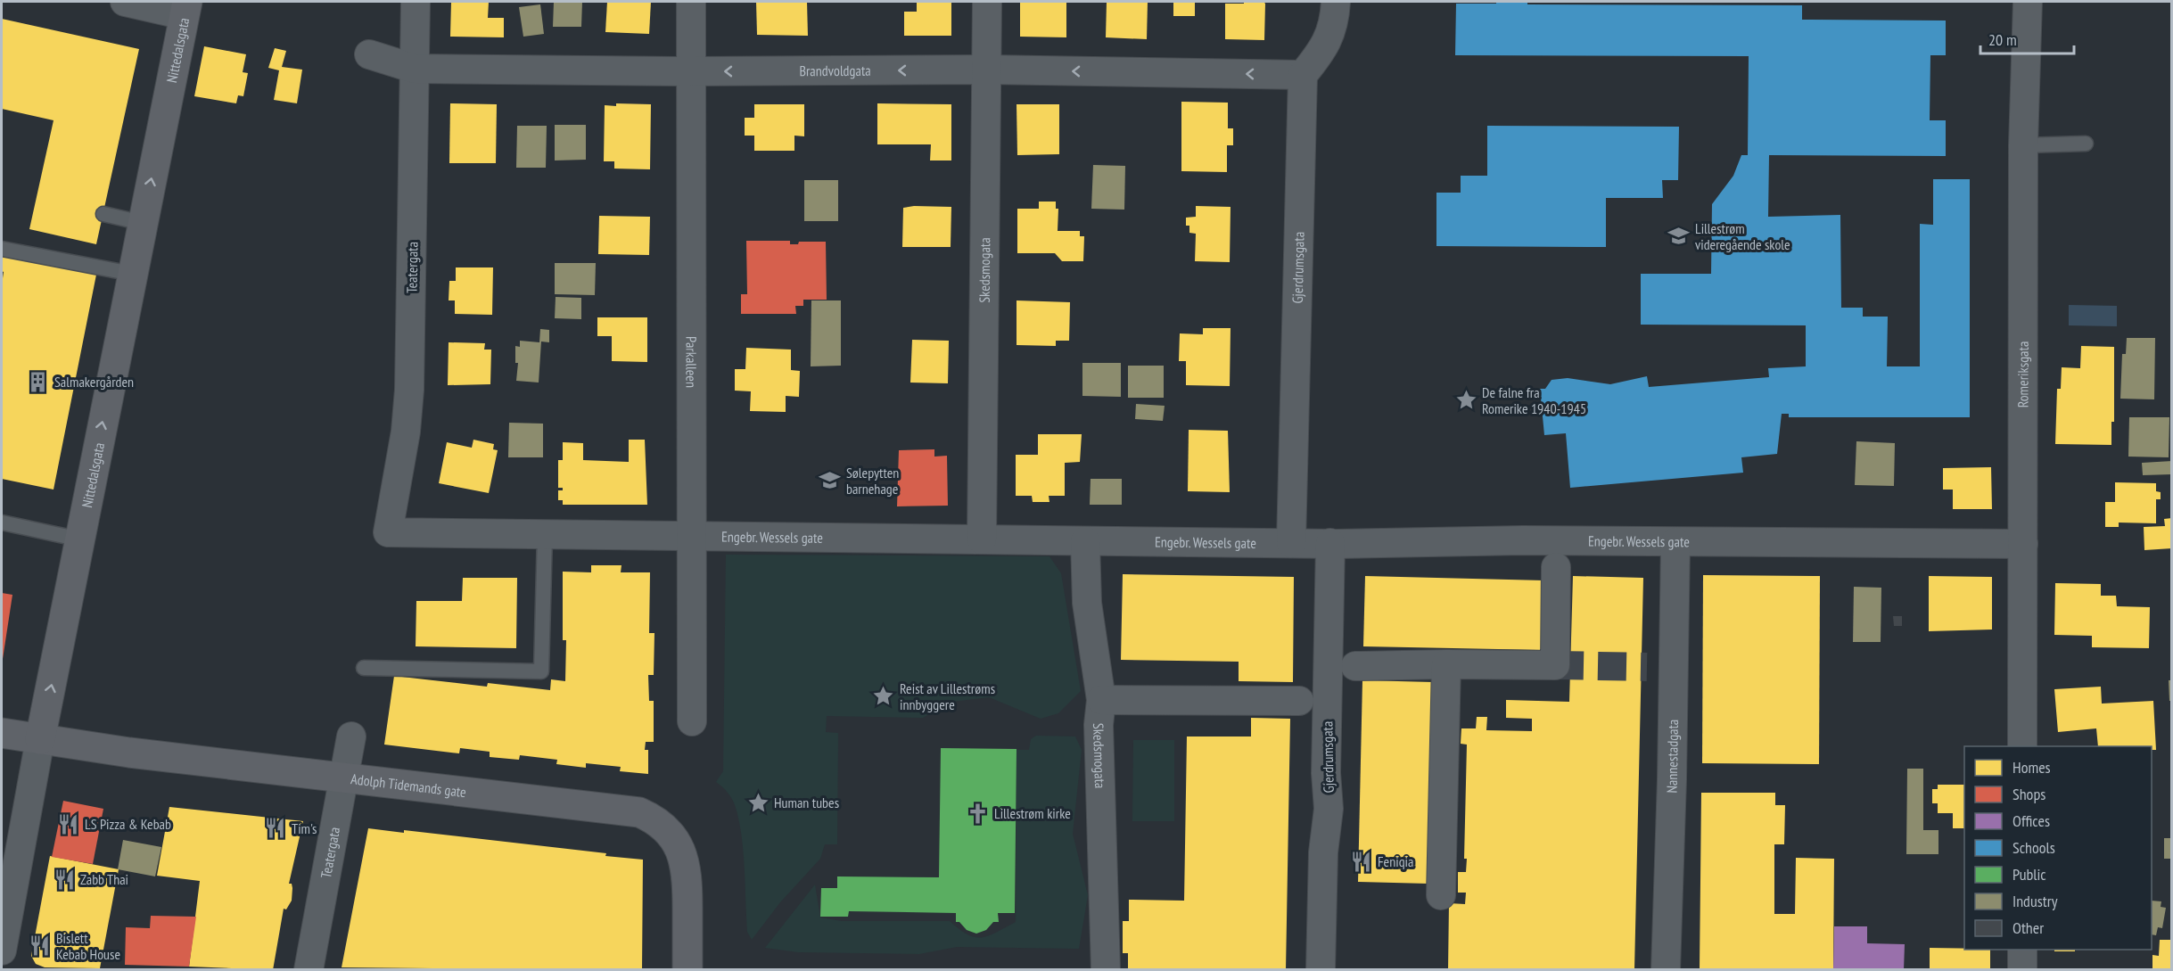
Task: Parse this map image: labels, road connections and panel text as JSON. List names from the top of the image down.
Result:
{
  "streets": {
    "main road": ["Nittedalsgata", "Adolph Tidemands gate"],
    "street": [
      "Brandvoldgata",
      "Teatergata",
      "Gjerdrumsgata",
      "Skedsmogata",
      "Parkalleen",
      "Romeriksgata",
      "Engebr. Wessels gate",
      "Nannestadgata"
    ]
  },
  "crossings": [
    ["Nittedalsgata", "Adolph Tidemands gate"],
    ["Brandvoldgata", "Teatergata"],
    ["Brandvoldgata", "Gjerdrumsgata"],
    ["Brandvoldgata", "Skedsmogata"],
    ["Brandvoldgata", "Parkalleen"],
    ["Teatergata", "Engebr. Wessels gate"],
    ["Teatergata", "Adolph Tidemands gate"],
    ["Gjerdrumsgata", "Engebr. Wessels gate"],
    ["Skedsmogata", "Engebr. Wessels gate"],
    ["Parkalleen", "Engebr. Wessels gate"],
    ["Romeriksgata", "Engebr. Wessels gate"],
    ["Engebr. Wessels gate", "Nannestadgata"]
  ],
  "one_way": ["Nittedalsgata", "Brandvoldgata"],
  "places": {
    "school or university": ["Lillestrøm videregående skole", "Sølepytten barnehage"],
    "building": ["Salmakergården"],
    "place": ["De falne fra Romerike 1940-1945", "Reist av Lillestrøms innbyggere", "Human tubes"],
    "church": ["Lillestrøm kirke"],
    "restaurant": [
      "LS Pizza & Kebab",
      "Tim's",
      "Feniqia",
      "Zabb Thai",
      "Bislett Kebab House"
    ]
  },
  "legend": [
    "Homes",
    "Shops",
    "Offices",
    "Schools",
    "Public",
    "Industry",
    "Other"
  ],
  "scale_bar": "20 m"
}
